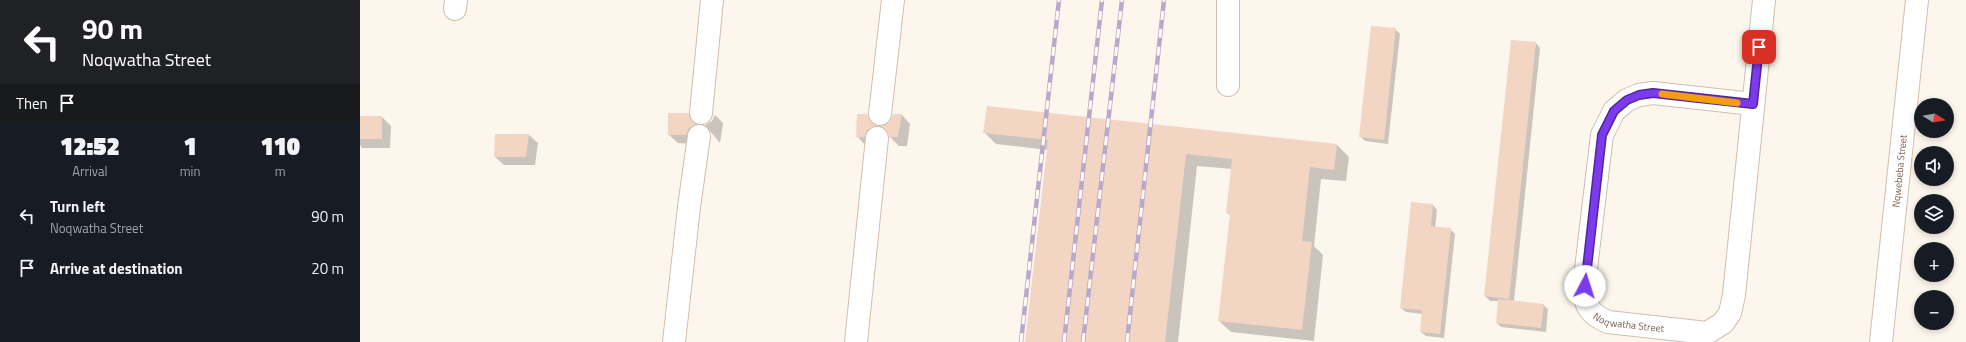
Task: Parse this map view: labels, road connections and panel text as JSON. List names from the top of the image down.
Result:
{
  "streets": {
    "street": ["Nqwebeba Street", "Noqwatha Street"]
  },
  "north": "right",
  "page": {
    "turn": ["90 m", "Noqwatha Street"],
    "then": "Then",
    "map_buttons": ["+", "−"],
    "eta": [
      "12:52",
      "Arrival",
      "1",
      "min",
      "110",
      "m"
    ],
    "list": [
      {
        "name": "Turn left",
        "note": "Noqwatha Street",
        "value": "90 m"
      },
      {
        "name": "Arrive at destination",
        "value": "20 m"
      }
    ]
  }
}
